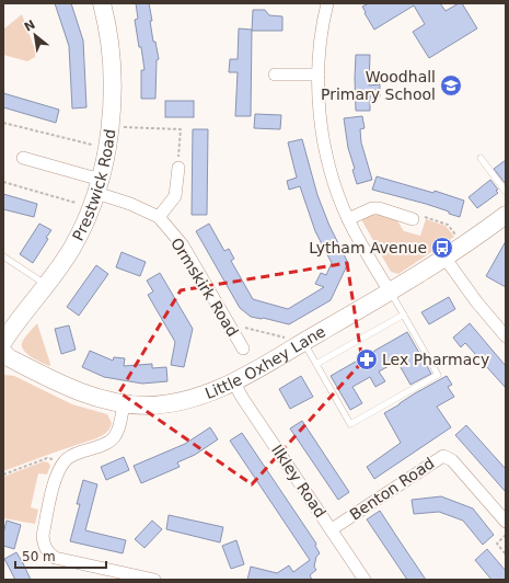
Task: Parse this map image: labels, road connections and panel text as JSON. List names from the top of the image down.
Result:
{
  "streets": {
    "main road": ["Prestwick Road", "Little Oxhey Lane"],
    "street": ["Ormskirk Road", "Ilkley Road", "Benton Road"]
  },
  "crossings": [
    ["Prestwick Road", "Ormskirk Road"],
    ["Little Oxhey Lane", "Ilkley Road"],
    ["Ilkley Road", "Benton Road"]
  ],
  "places": {
    "school or university": ["Woodhall Primary School"],
    "bus stop": ["Lytham Avenue"],
    "pharmacy": ["Lex Pharmacy"]
  },
  "scale_bar": "50 m",
  "north": "top left"
}
